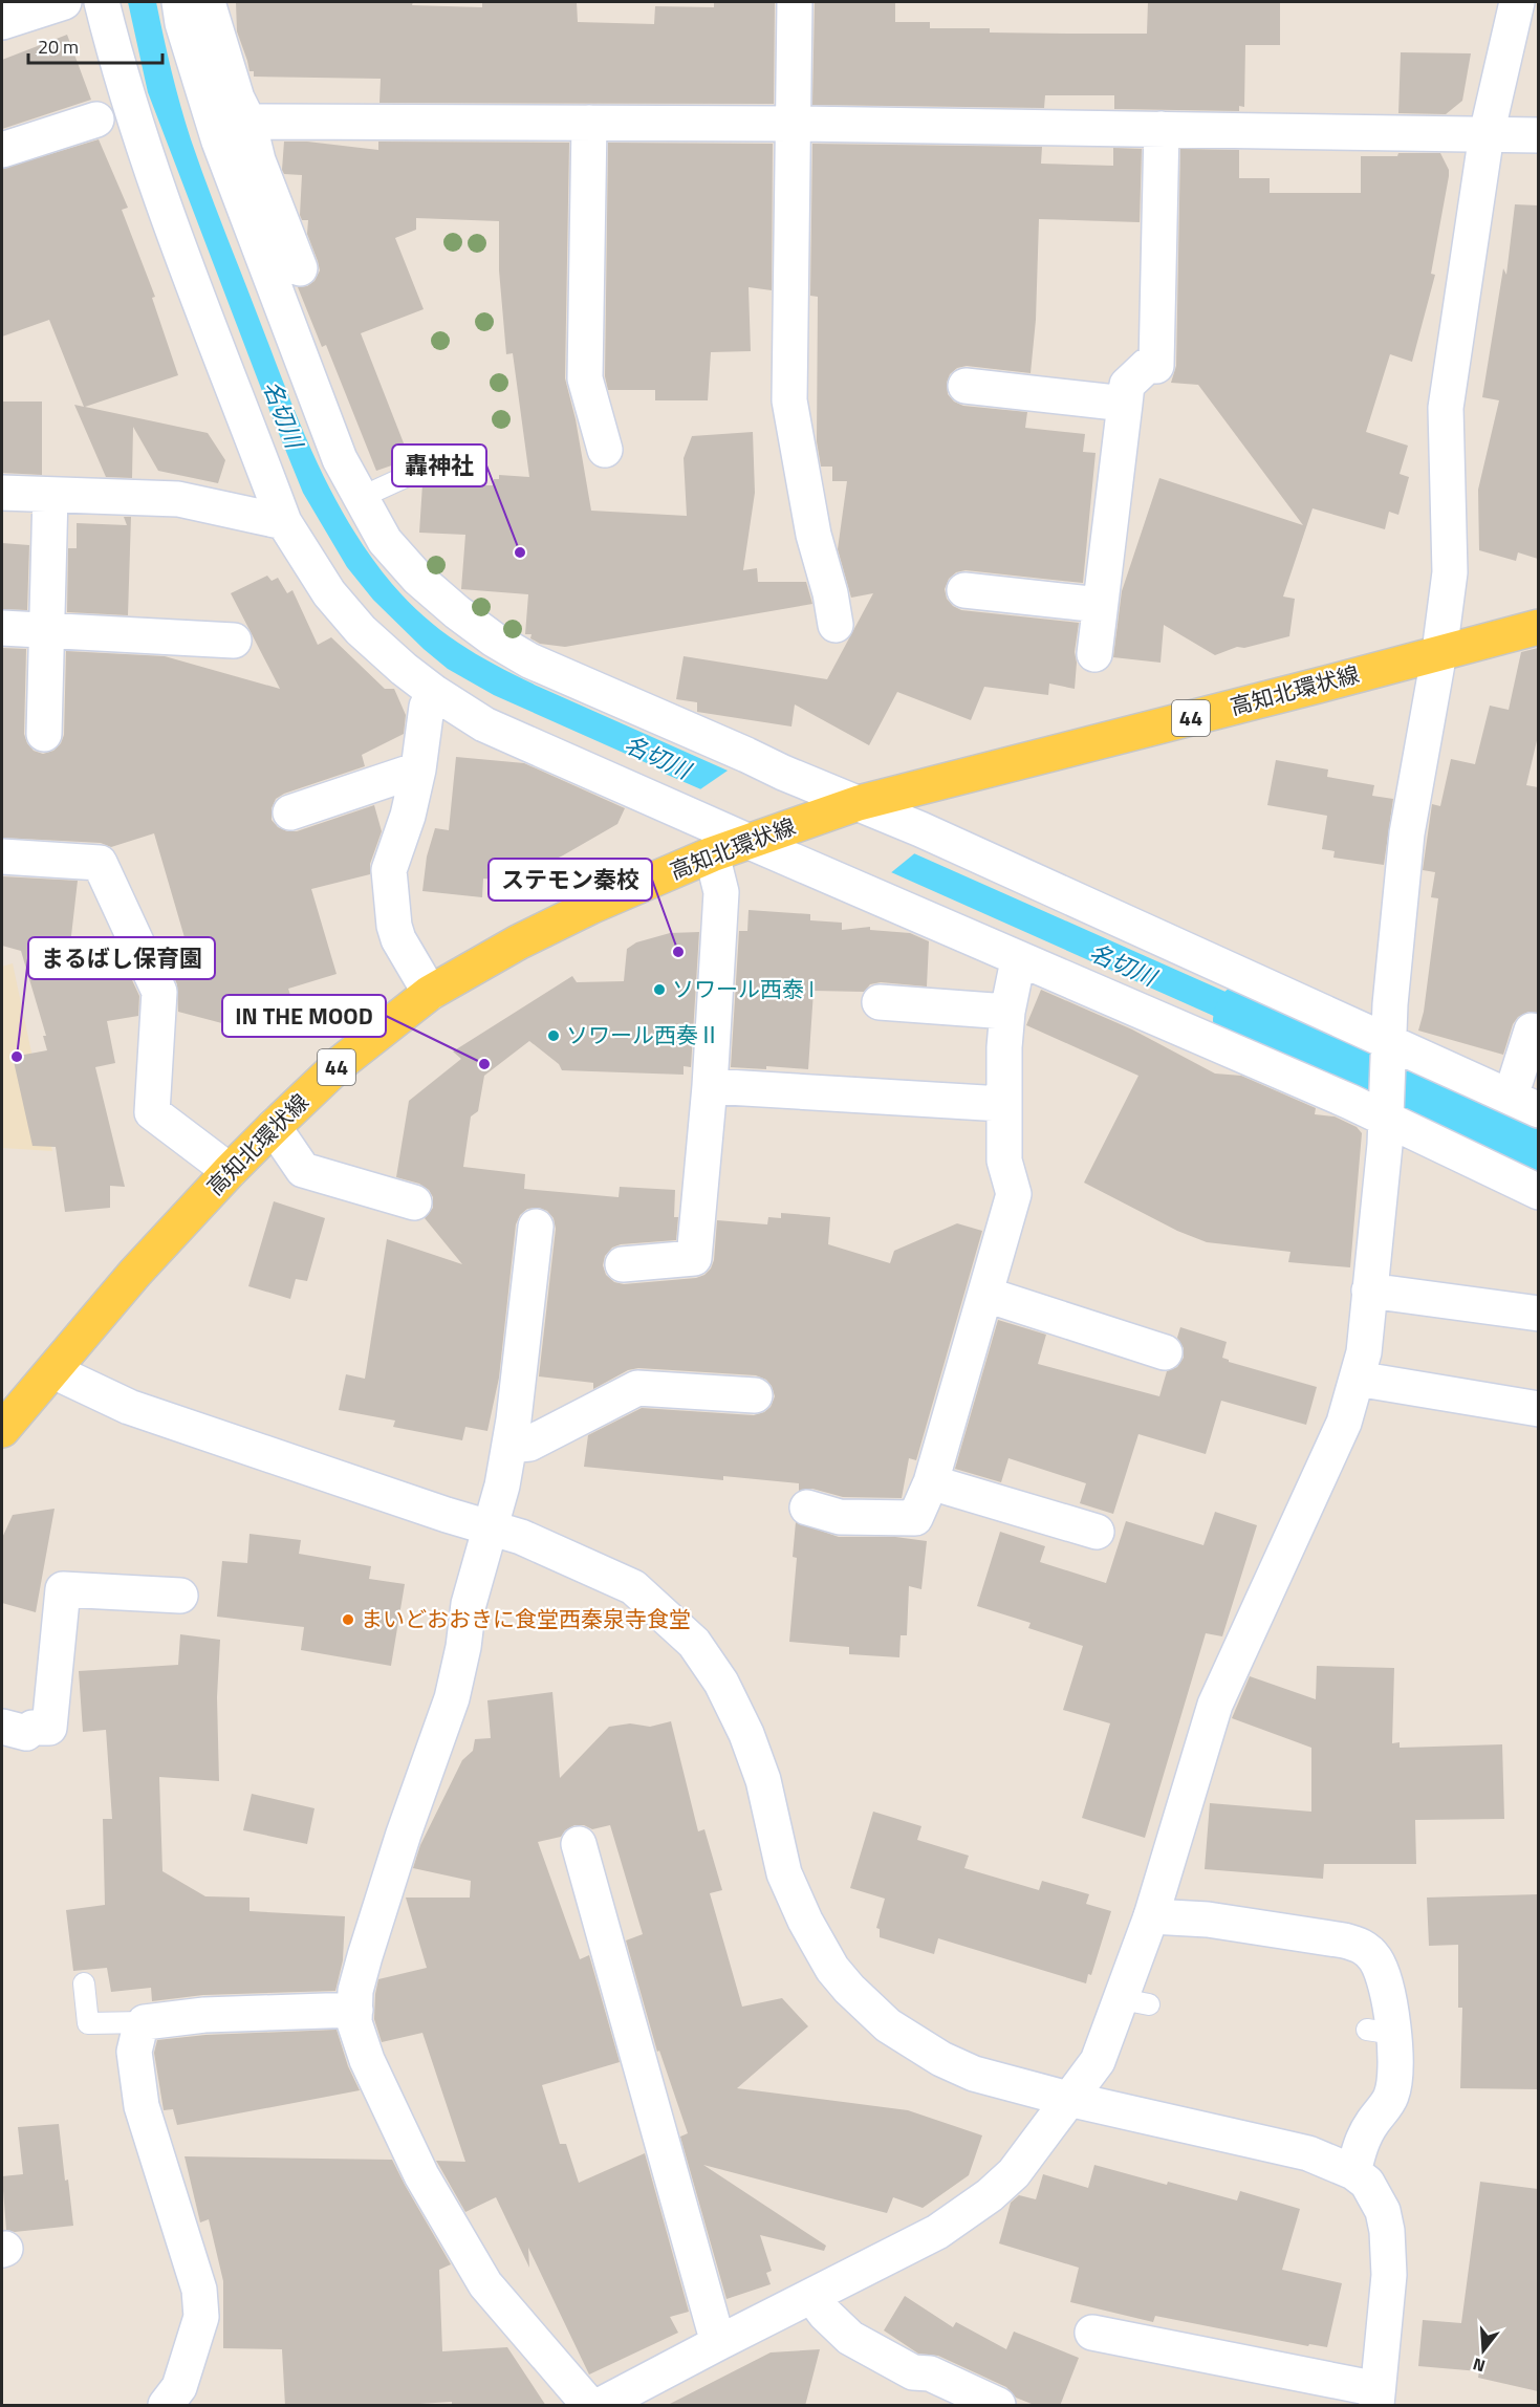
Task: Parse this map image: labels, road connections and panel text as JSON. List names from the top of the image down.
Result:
{
  "streets": {
    "main road": ["高知北環状線", "44"]
  },
  "water": ["名切川"],
  "places": [
    "轟神社",
    "ステモン秦校",
    "ソワール西泰 I",
    "ソワール西奏Ⅱ",
    "まるばし保育園",
    "IN THE MOOD",
    "まいどおおきに食堂西秦泉寺食堂"
  ],
  "scale_bar": "20 m",
  "north": "bottom"
}
